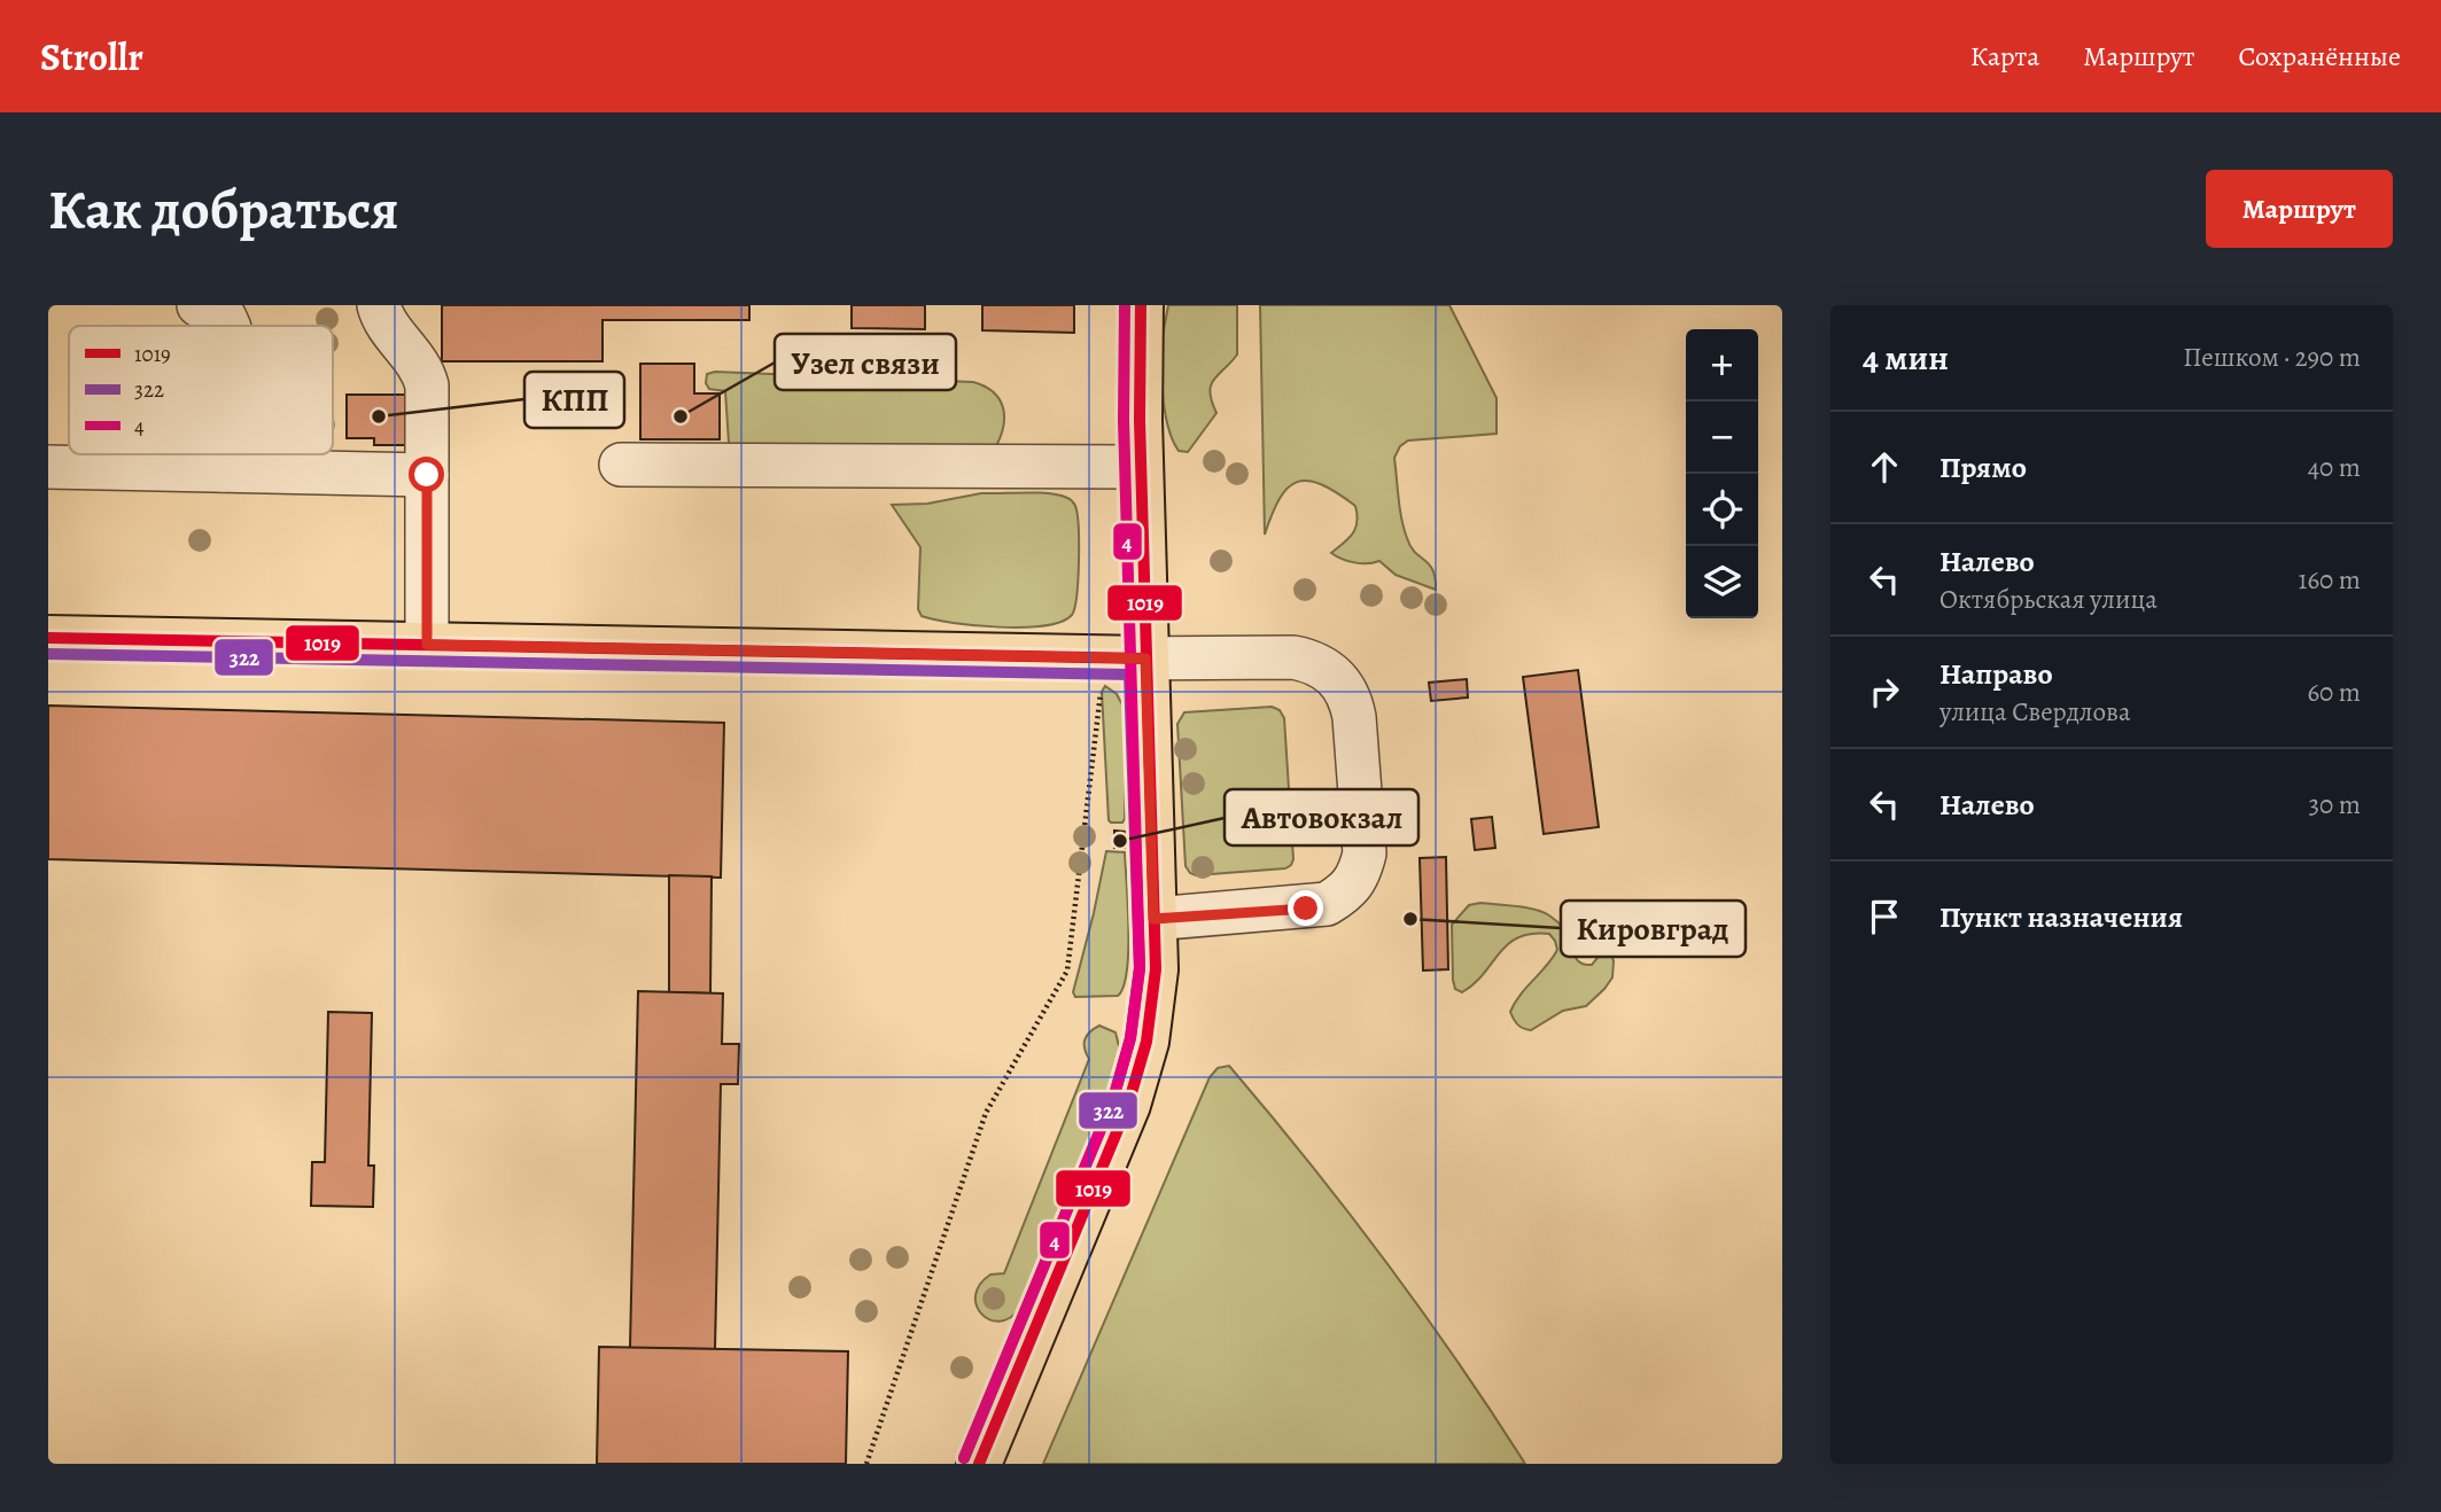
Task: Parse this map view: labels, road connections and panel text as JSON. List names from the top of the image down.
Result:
{
  "places": [
    "КПП",
    "Узел связи",
    "Автовокзал",
    "Кировград"
  ],
  "lines": ["transit line 1019", "transit line 4", "transit line 322"],
  "legend": ["1019", "322", "4"],
  "page": {
    "header": "Strollr",
    "nav": ["Карта", "Маршрут", "Сохранённые"],
    "buttons": "Маршрут",
    "title": "Как добраться",
    "heading": ["4 мин", "Пешком · 290 m"],
    "map_buttons": ["+", "−"],
    "list": [
      ["Прямо", "40 m"],
      ["Налево", "Октябрьская улица", "160 m"],
      ["Направо", "улица Свердлова", "60 m"],
      ["Налево", "30 m"],
      "Пункт назначения"
    ]
  }
}
